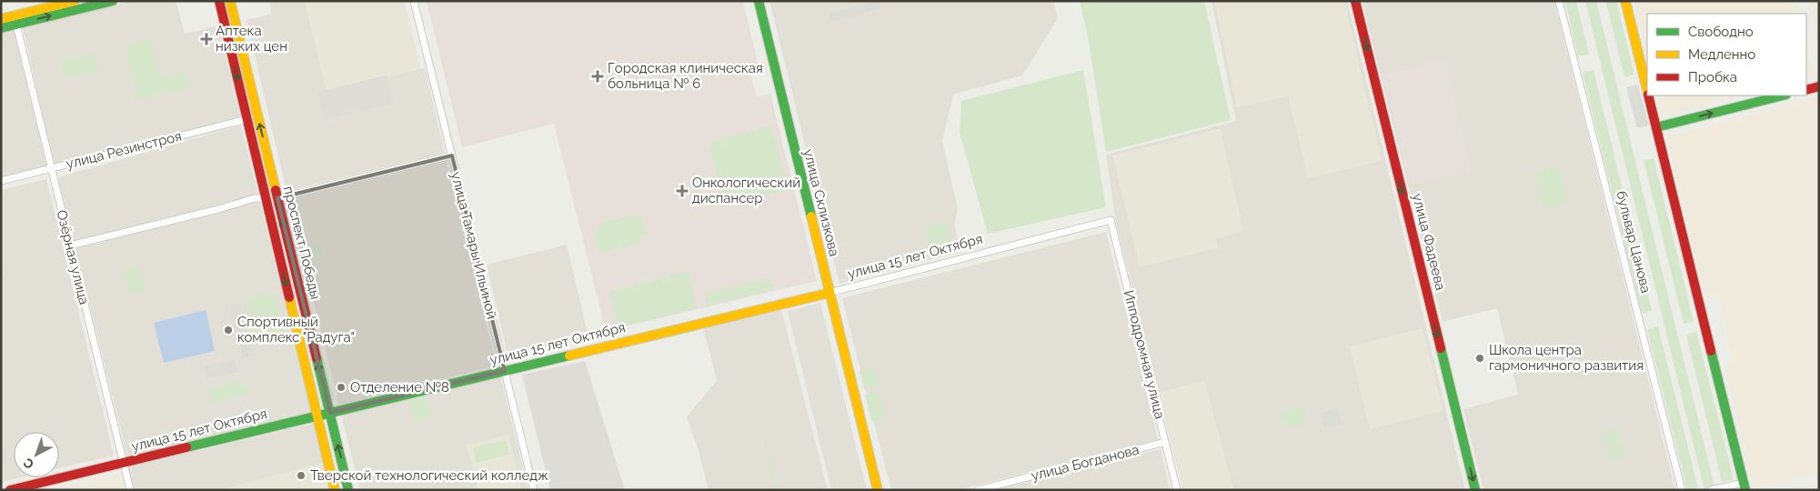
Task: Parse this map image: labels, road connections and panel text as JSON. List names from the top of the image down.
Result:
{
  "streets": {
    "street": [
      "улица Резинстроя",
      "улица Склизкова",
      "улица Фадеева",
      "бульвар Цанова",
      "проспект Победы",
      "улица Тамары Ильиной",
      "улица 15 лет Октября",
      "Озёрная улица",
      "Ипподромная улица",
      "улица Богданова"
    ]
  },
  "crossings": [
    ["улица Резинстроя", "проспект Победы"],
    ["улица Резинстроя", "Озёрная улица"],
    ["улица Склизкова", "улица 15 лет Октября"],
    ["проспект Победы", "улица 15 лет Октября"],
    ["улица Тамары Ильиной", "улица 15 лет Октября"],
    ["улица 15 лет Октября", "Озёрная улица"],
    ["улица 15 лет Октября", "Ипподромная улица"],
    ["Ипподромная улица", "улица Богданова"]
  ],
  "one_way": ["улица Фадеева"],
  "places": {
    "health": ["Аптека низких цен", "Городская клиническая больница № 6", "Онкологический диспансер"],
    "other": [
      "Спортивный комплекс \"Радуга\"",
      "Школа центра гармоничного развития",
      "Отделение №8",
      "Тверской технологический колледж"
    ]
  },
  "legend": ["Свободно", "Медленно", "Пробка"],
  "north": "bottom left"
}
